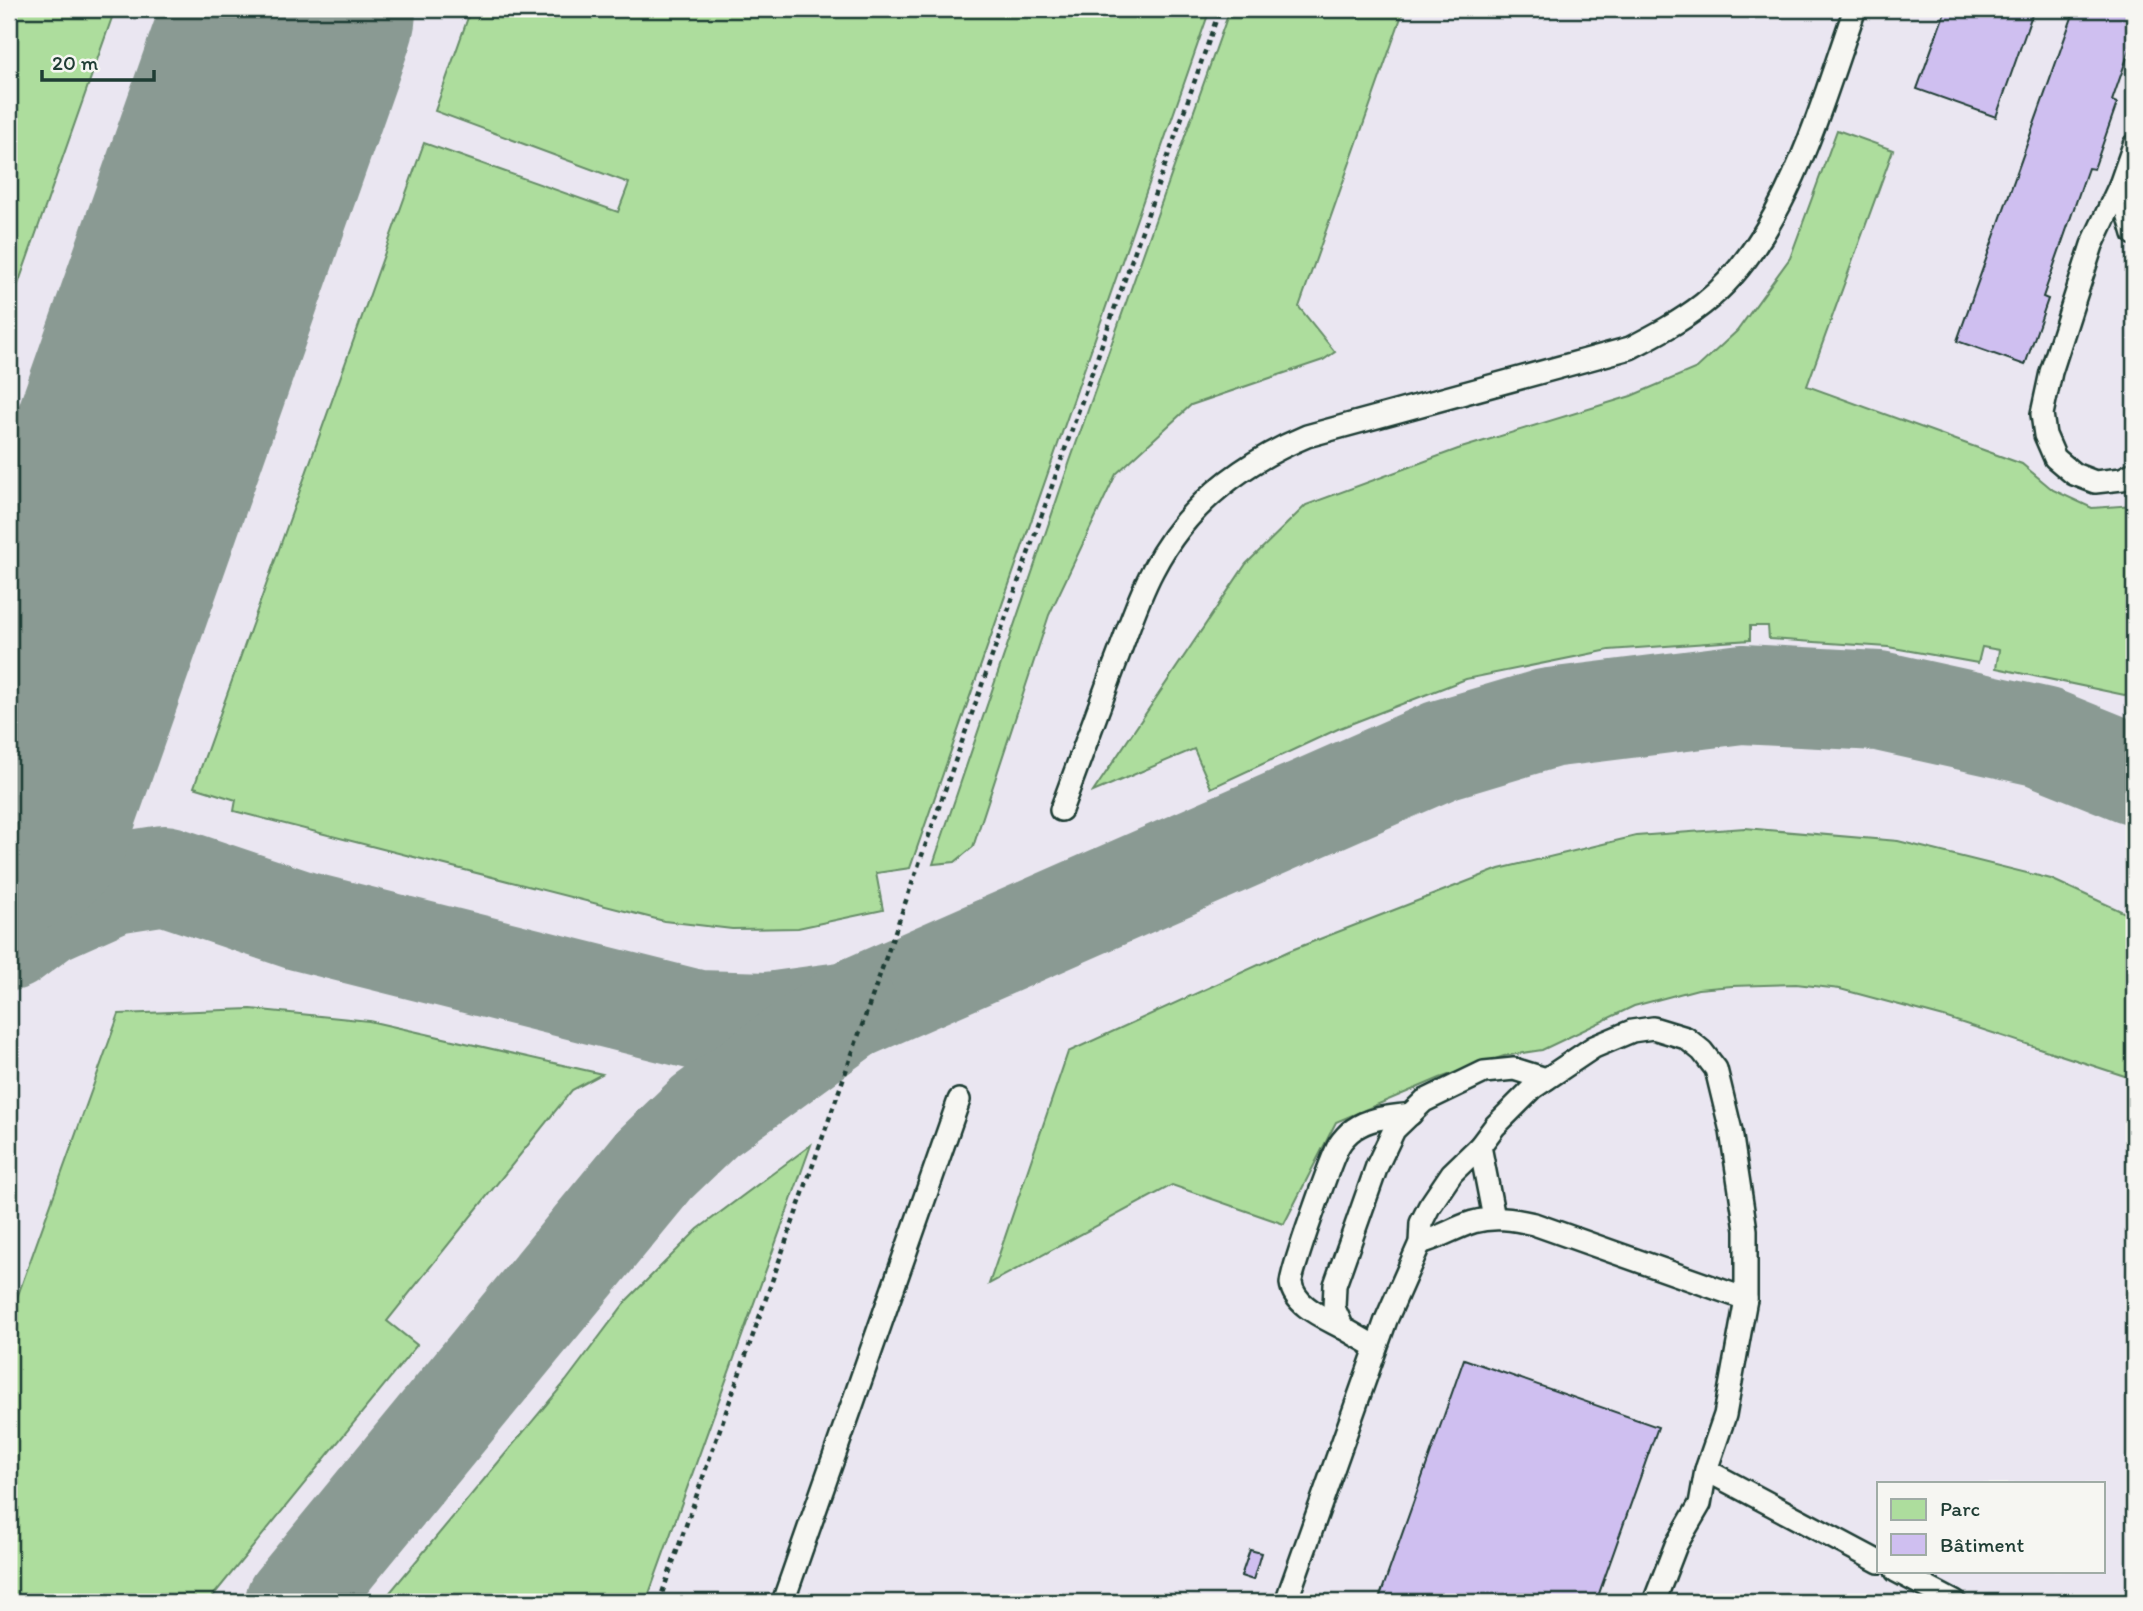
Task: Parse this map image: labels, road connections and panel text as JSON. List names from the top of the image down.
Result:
{
  "legend": ["Parc", "Bâtiment"],
  "scale_bar": "20 m"
}
